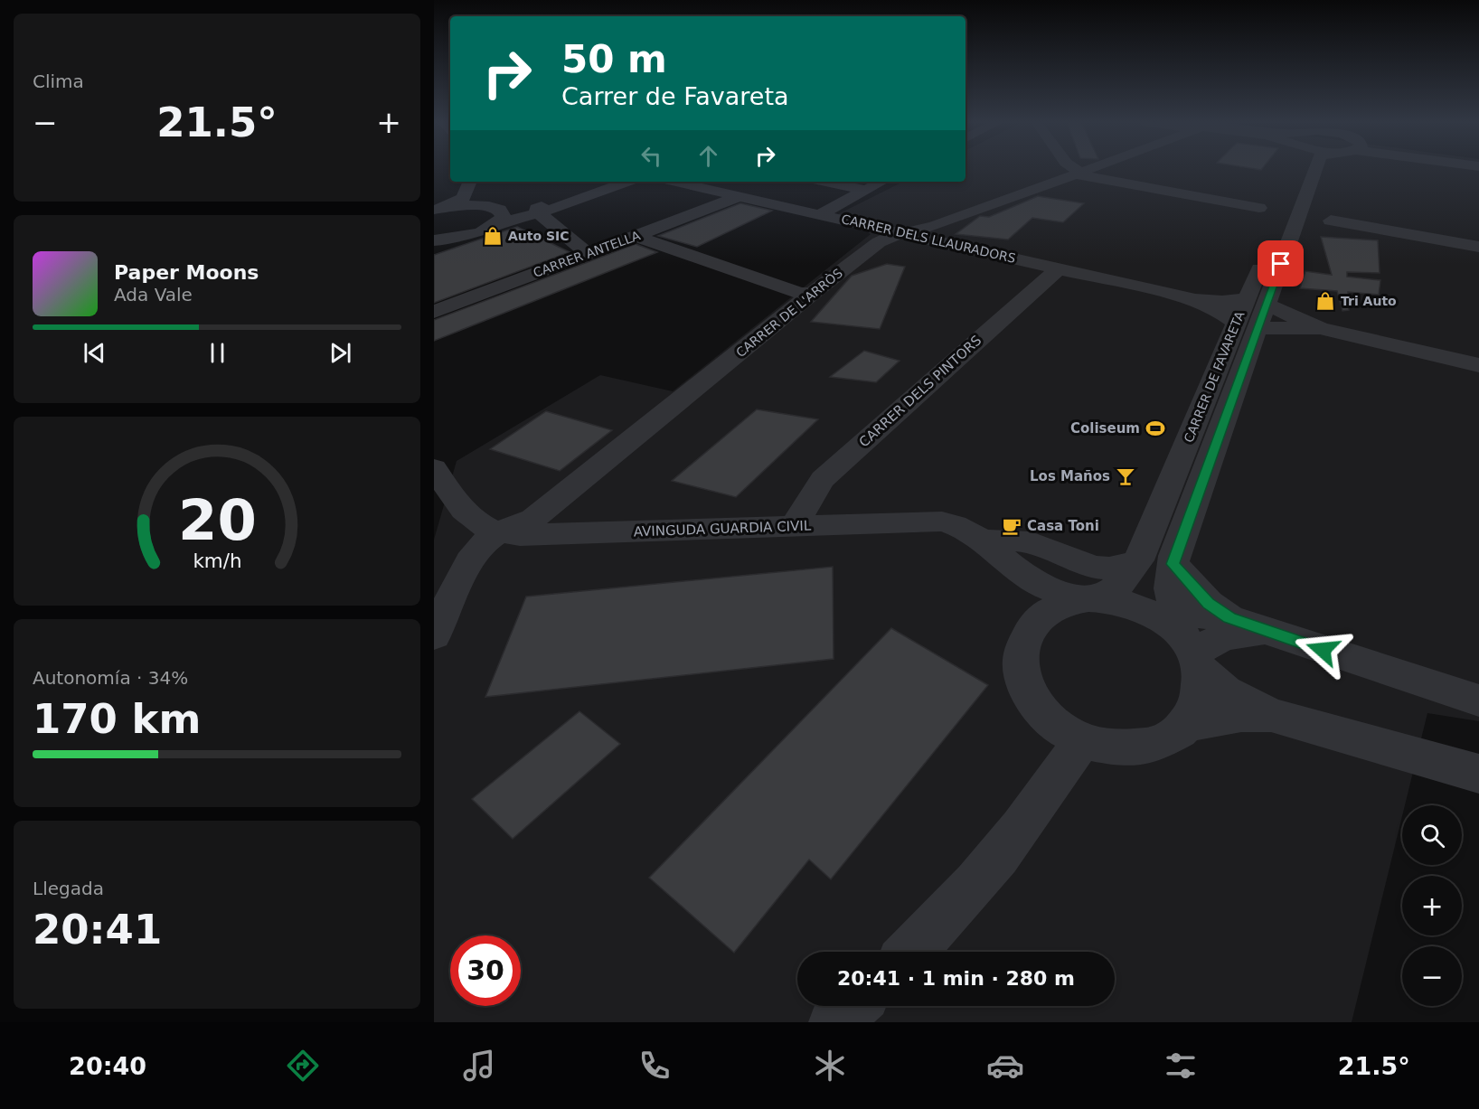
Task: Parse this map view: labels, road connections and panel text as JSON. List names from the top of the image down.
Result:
{
  "streets": {
    "street": [
      "CARRER DELS LLAURADORS",
      "CARRER ANTELLA",
      "CARRER DE L'ARRÒS",
      "CARRER DE FAVARETA",
      "CARRER DELS PINTORS",
      "AVINGUDA GUARDIA CIVIL"
    ]
  },
  "crossings": [
    ["CARRER DELS LLAURADORS", "CARRER ANTELLA"],
    ["CARRER DELS LLAURADORS", "CARRER DE L'ARRÒS"],
    ["CARRER DELS LLAURADORS", "CARRER DE FAVARETA"],
    ["CARRER DELS LLAURADORS", "CARRER DELS PINTORS"],
    ["CARRER DE L'ARRÒS", "AVINGUDA GUARDIA CIVIL"],
    ["CARRER DE FAVARETA", "AVINGUDA GUARDIA CIVIL"],
    ["CARRER DELS PINTORS", "AVINGUDA GUARDIA CIVIL"]
  ],
  "places": {
    "shop": ["Auto SIC", "Tri Auto"],
    "sports": ["Coliseum"],
    "bar": ["Los Maños"],
    "cafe": ["Casa Toni"]
  },
  "page": {
    "tile": [
      "Clima",
      ["Autonomía · 34%", "170 km"],
      ["Llegada", "20:41"]
    ],
    "turn": ["50 m", "Carrer de Favareta"],
    "heat": ["−", "21.5°", "+"],
    "song": ["Paper Moons", "Ada Vale"],
    "map_buttons": ["+", "−"],
    "limit": "30",
    "trip": "20:41 · 1 min · 280 m",
    "tabs": ["20:40", "21.5°"],
    "gauge": ["20", "km/h"]
  }
}
